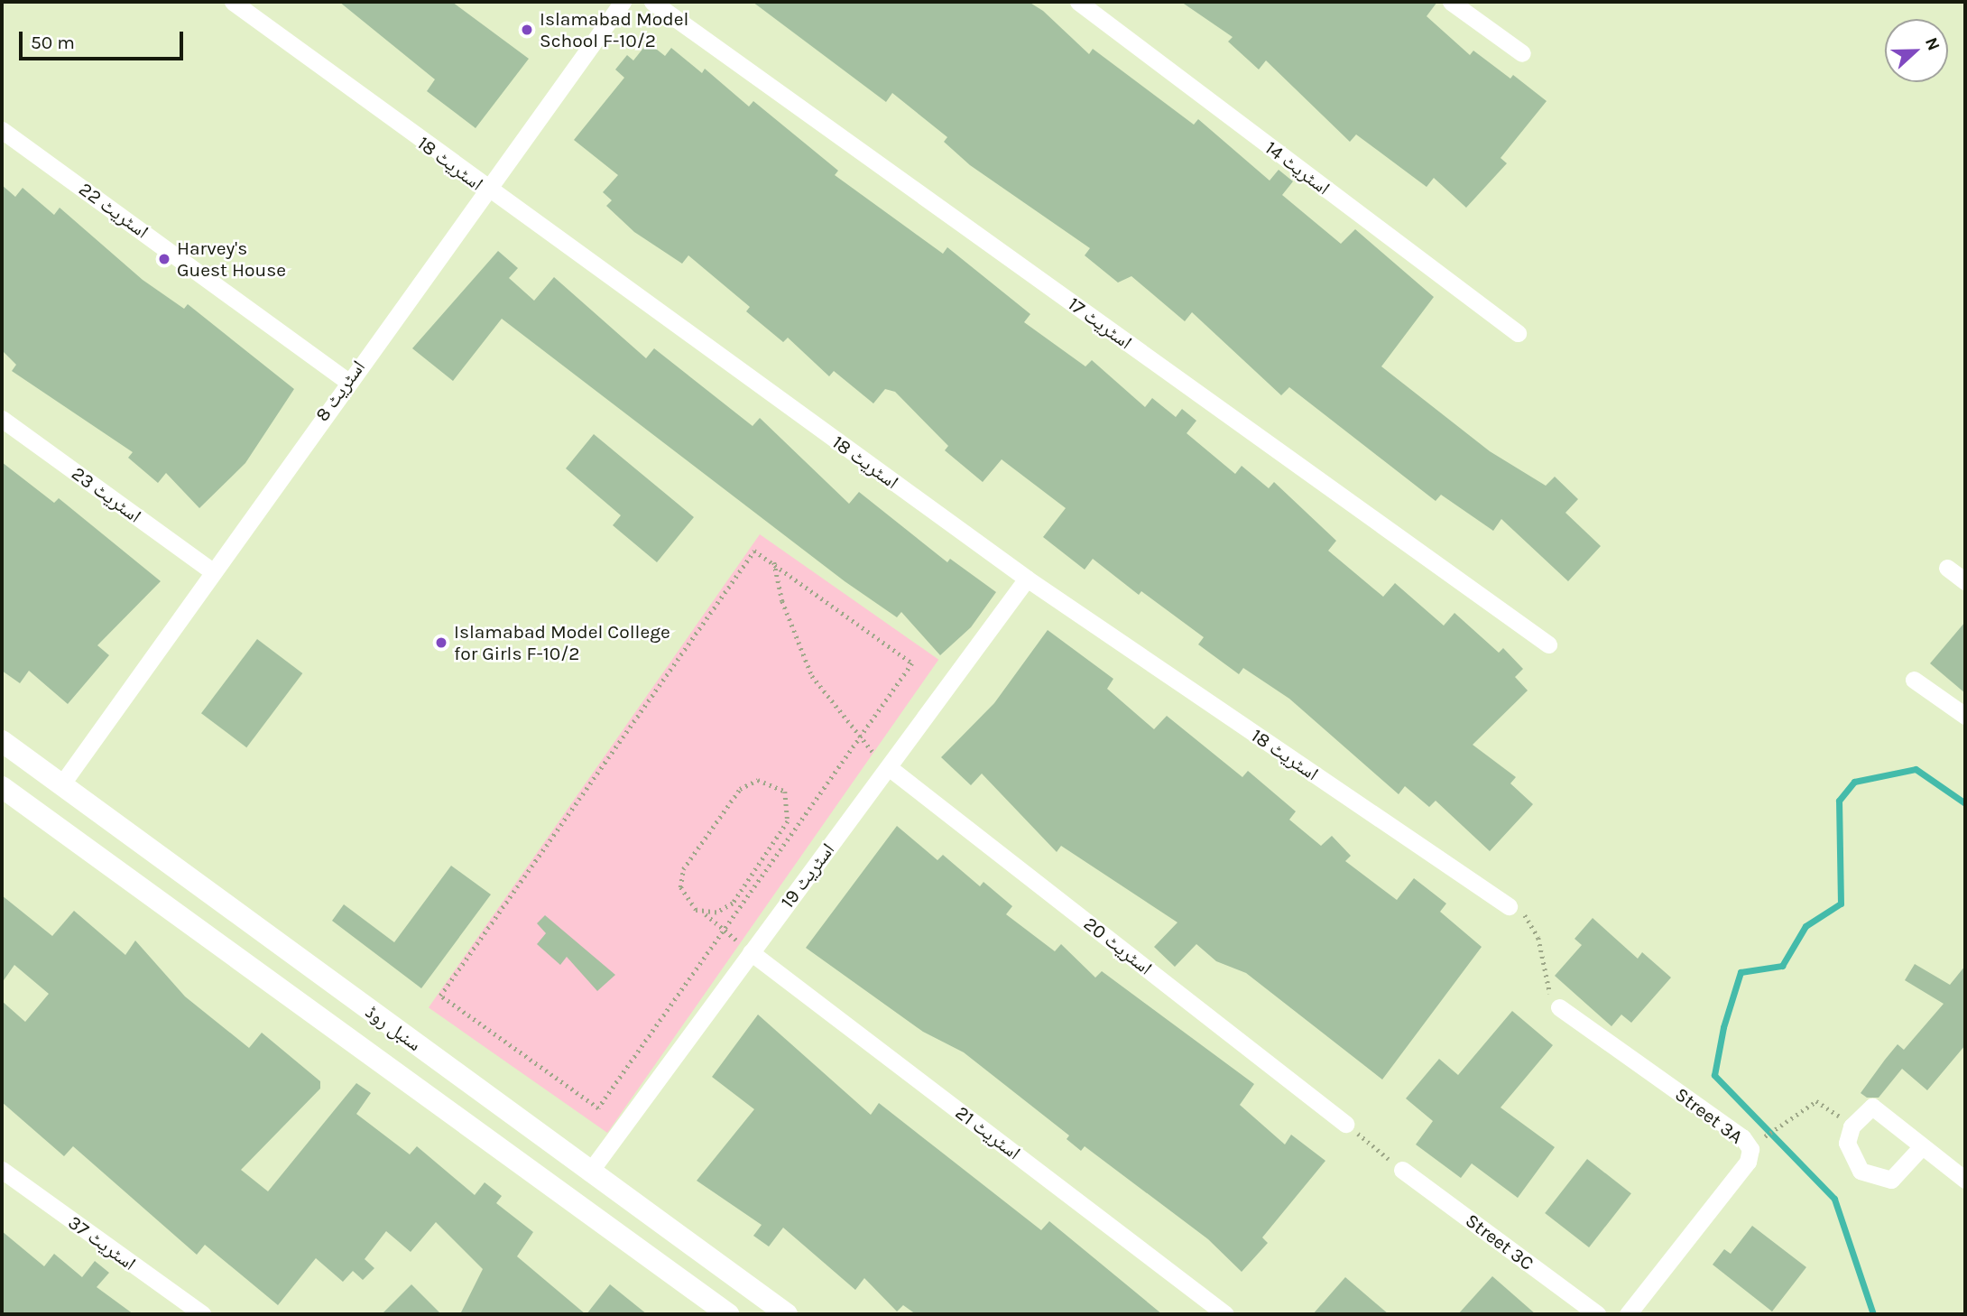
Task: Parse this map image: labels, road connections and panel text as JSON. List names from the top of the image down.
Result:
{
  "streets": {
    "street": [
      "اسٹریٹ 18",
      "اسٹریٹ 14",
      "اسٹریٹ 22",
      "اسٹریٹ 17",
      "اسٹریٹ 8",
      "اسٹریٹ 23",
      "اسٹریٹ 19",
      "اسٹریٹ 20",
      "سنبل روڈ",
      "Street 3A",
      "اسٹریٹ 21",
      "Street 3C",
      "اسٹریٹ 37"
    ]
  },
  "crossings": [
    ["اسٹریٹ 18", "اسٹریٹ 8"],
    ["اسٹریٹ 18", "اسٹریٹ 19"],
    ["اسٹریٹ 22", "اسٹریٹ 8"],
    ["اسٹریٹ 8", "اسٹریٹ 23"],
    ["اسٹریٹ 8", "سنبل روڈ"],
    ["اسٹریٹ 19", "اسٹریٹ 20"],
    ["اسٹریٹ 19", "سنبل روڈ"],
    ["اسٹریٹ 19", "اسٹریٹ 21"]
  ],
  "places": ["Islamabad Model School F-10/2", "Harvey's Guest House", "Islamabad Model College for Girls F-10/2"],
  "scale_bar": "50 m",
  "north": "right"
}
